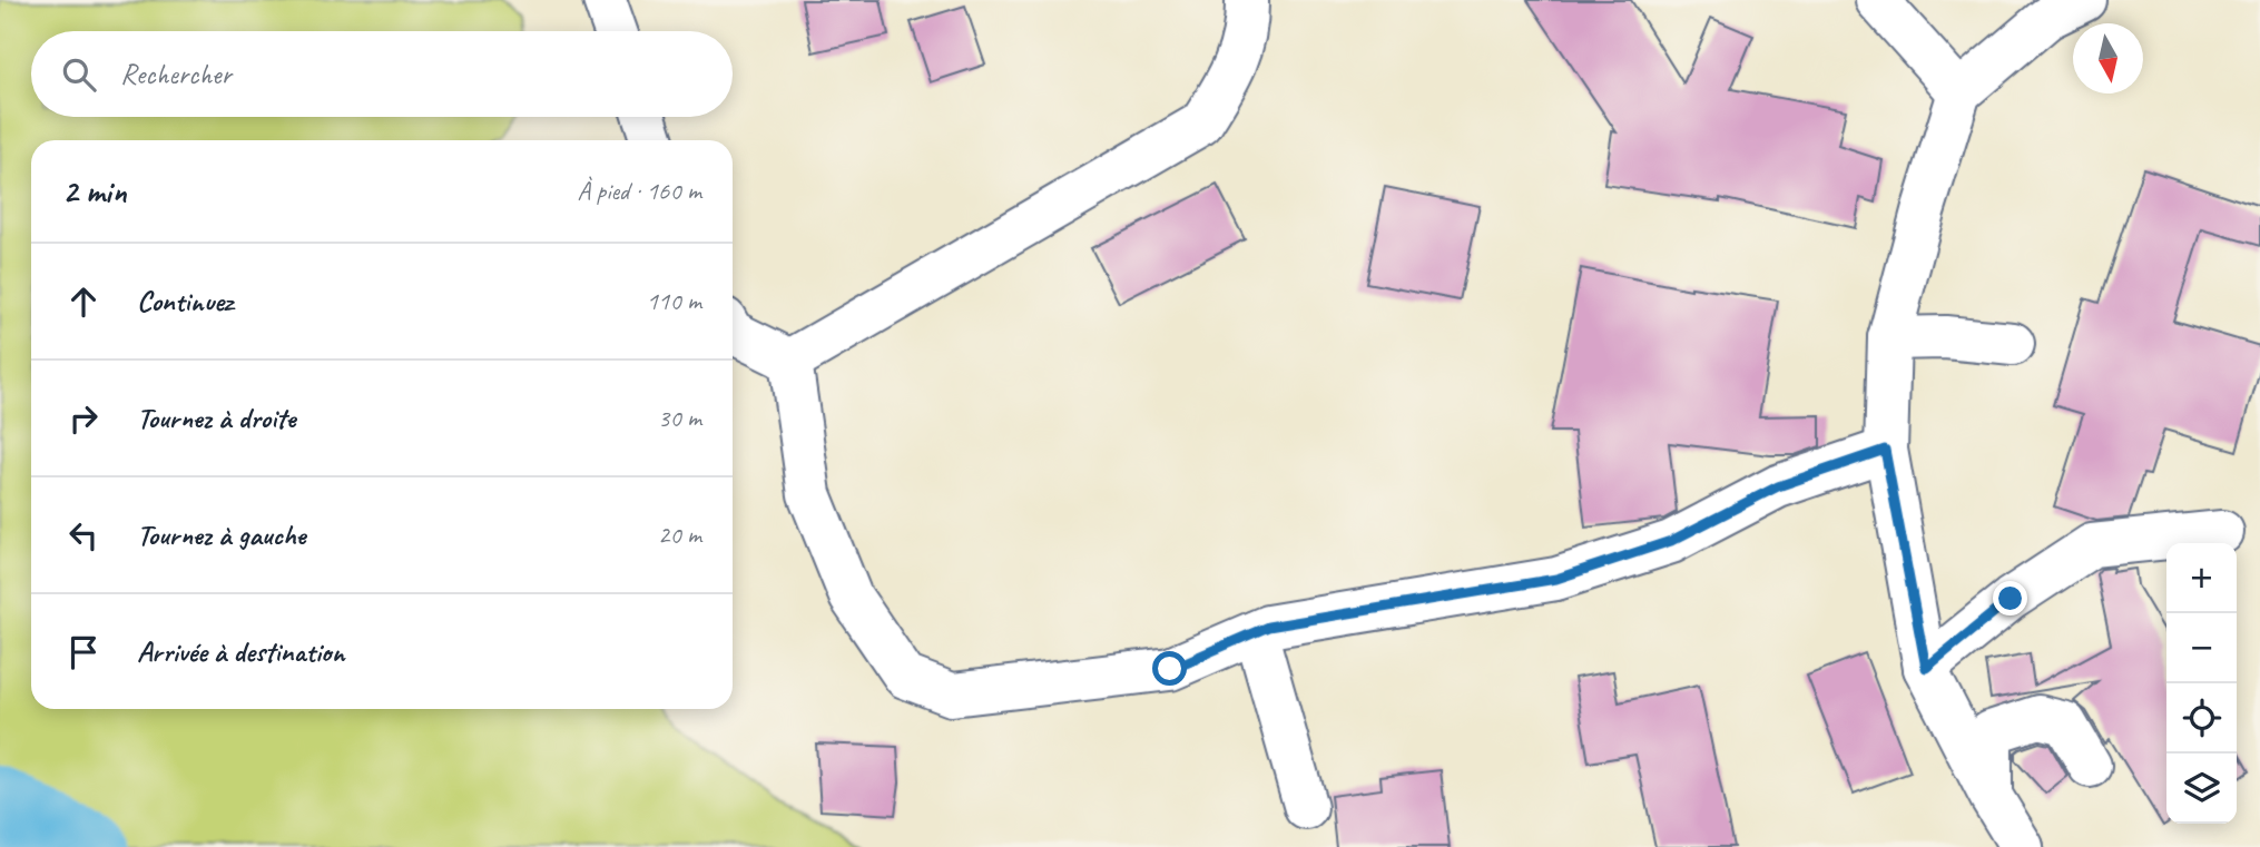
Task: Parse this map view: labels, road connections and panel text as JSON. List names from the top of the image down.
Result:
{
  "north": "bottom",
  "page": {
    "search": "Rechercher",
    "heading": ["2 min", "À pied · 160 m"],
    "list": [
      ["Continuez", "110 m"],
      ["Tournez à droite", "30 m"],
      ["Tournez à gauche", "20 m"],
      "Arrivée à destination"
    ],
    "map_buttons": ["+", "−"]
  }
}
